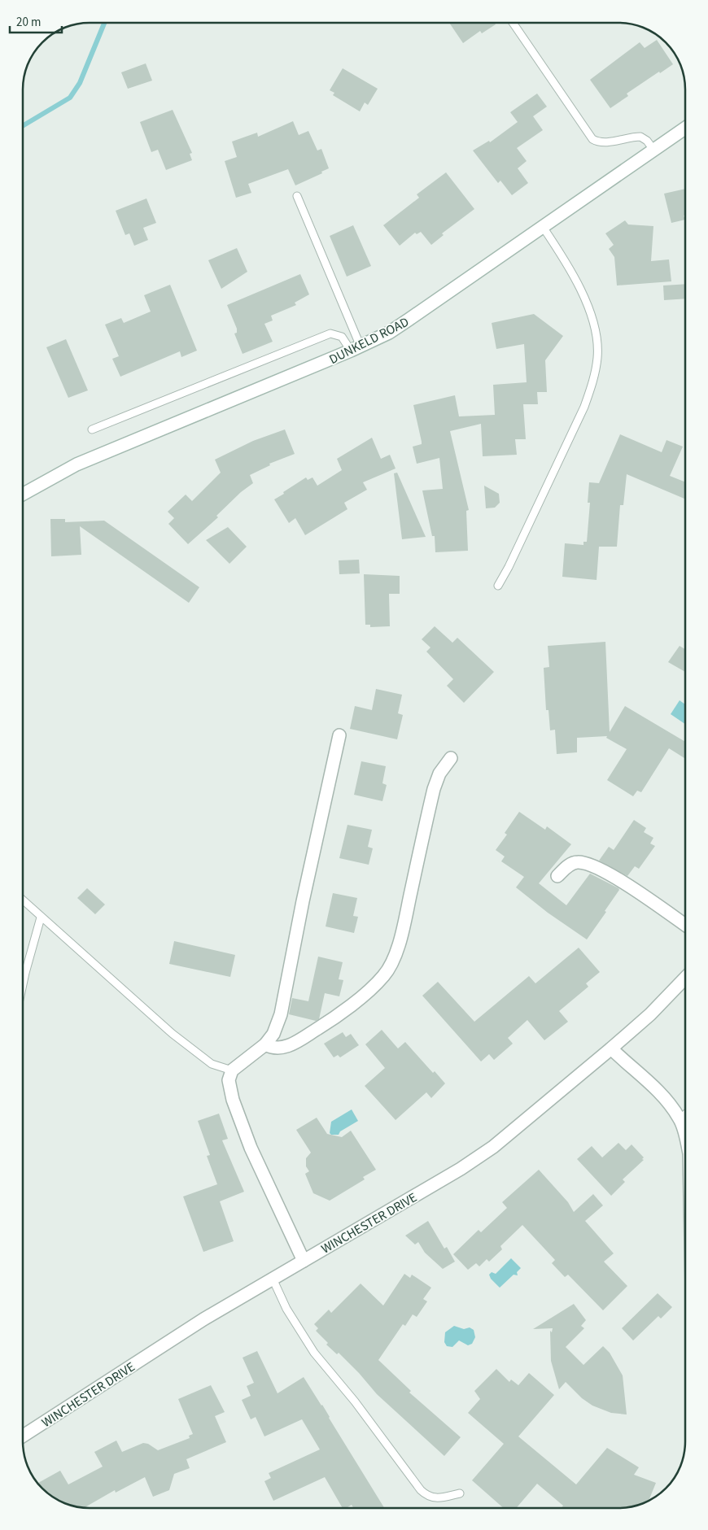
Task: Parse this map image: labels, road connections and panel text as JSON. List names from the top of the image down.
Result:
{
  "streets": {
    "street": ["DUNKELD ROAD", "WINCHESTER DRIVE"]
  },
  "scale_bar": "20 m"
}
